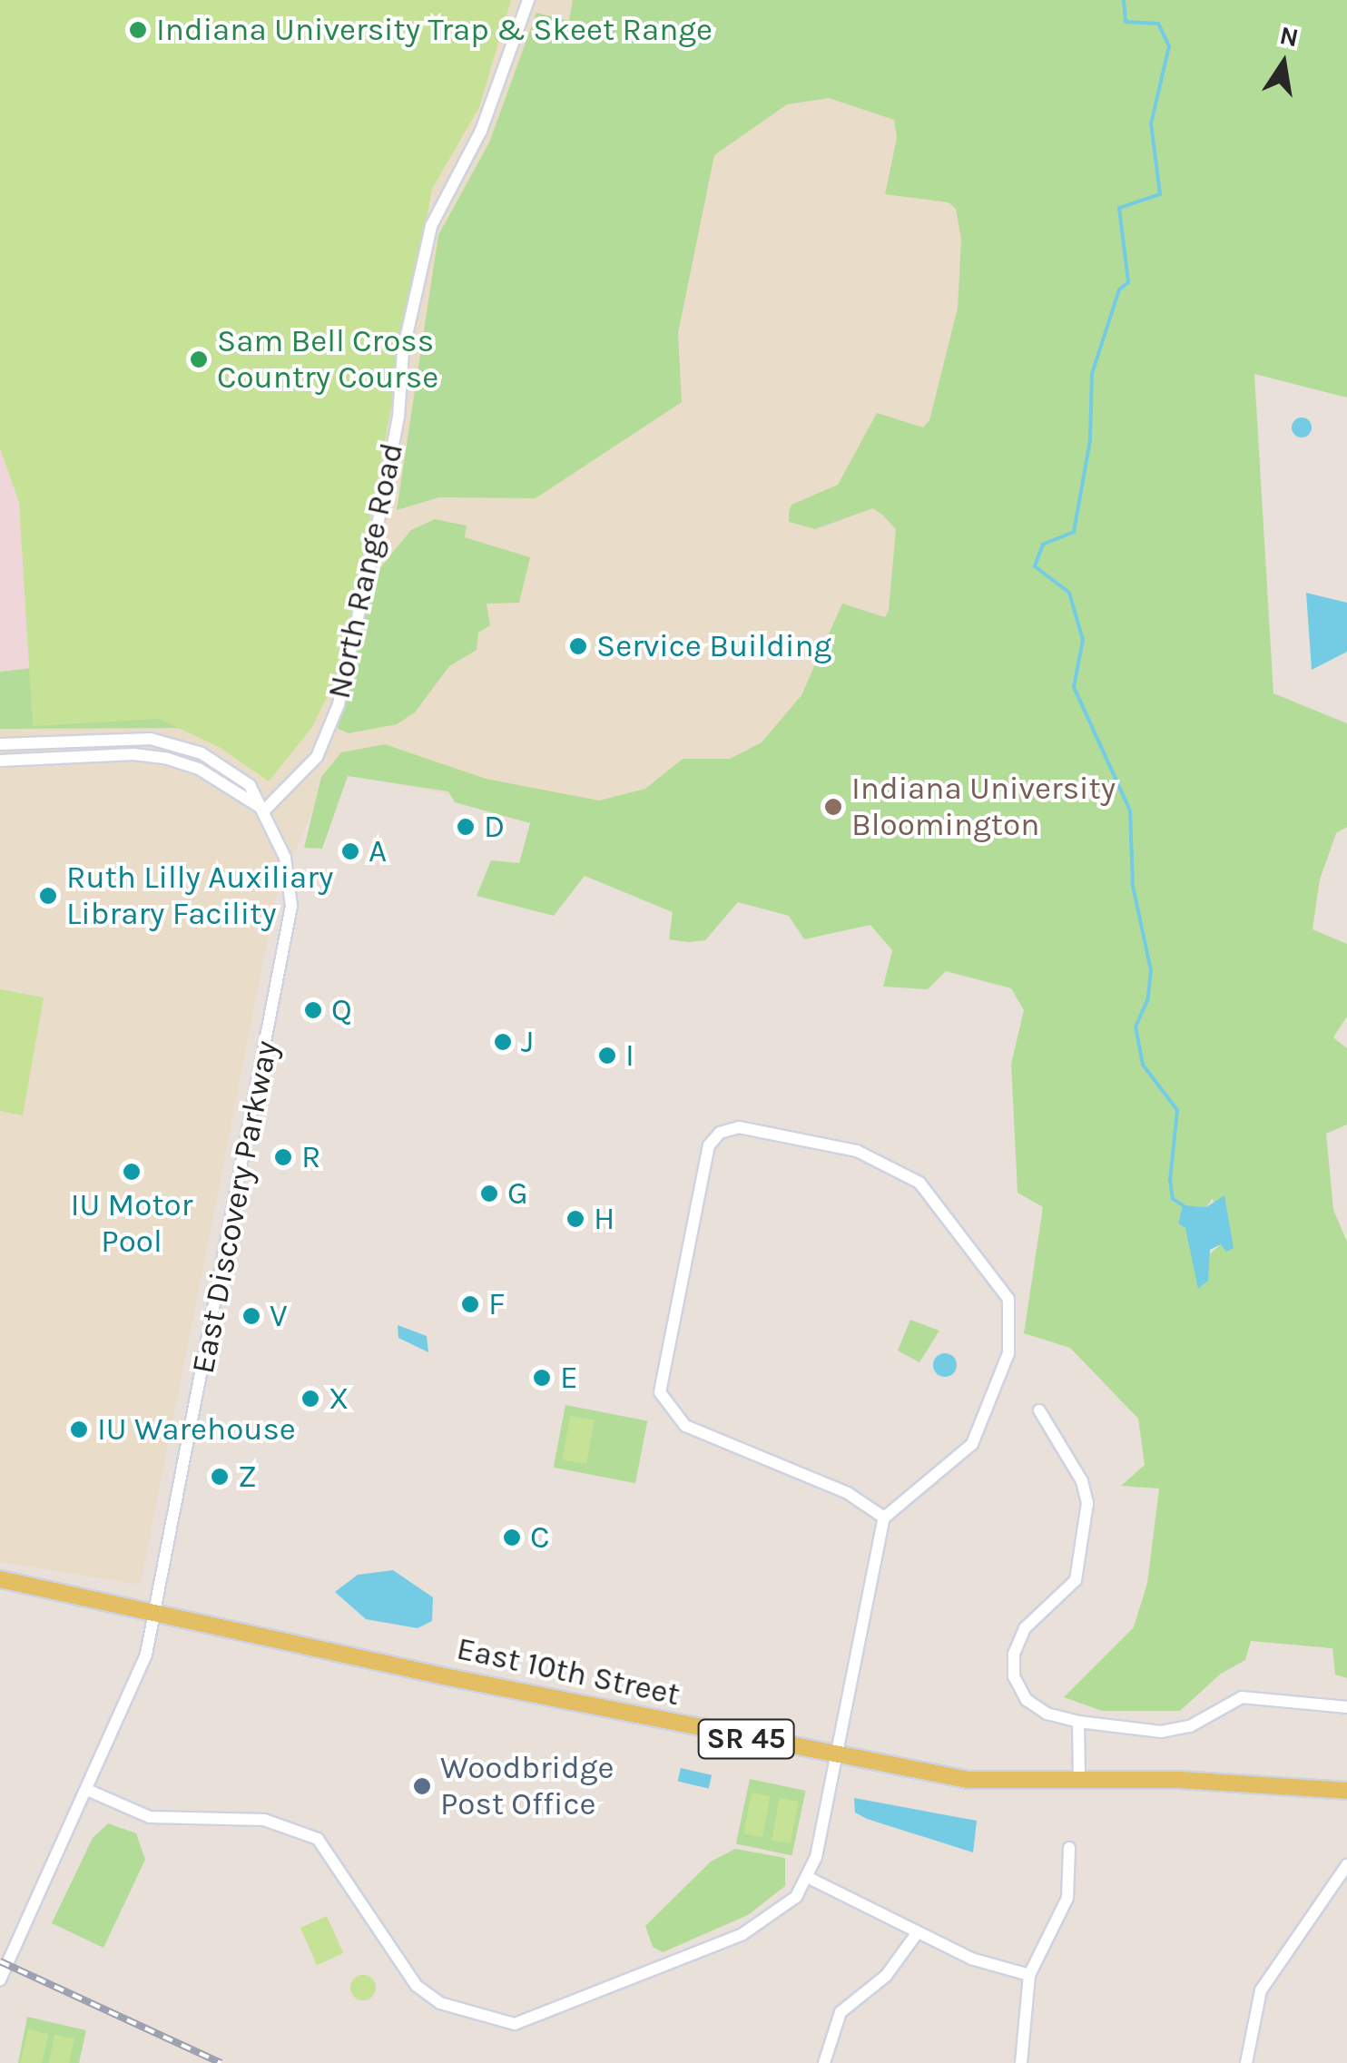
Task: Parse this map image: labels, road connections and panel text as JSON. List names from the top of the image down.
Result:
{
  "streets": {
    "main road": ["East 10th Street", "SR 45"],
    "street": ["North Range Road", "East Discovery Parkway"]
  },
  "crossings": [
    ["North Range Road", "East Discovery Parkway"],
    ["East Discovery Parkway", "East 10th Street"]
  ],
  "places": [
    "Indiana University Trap & Skeet Range",
    "Sam Bell Cross Country Course",
    "Service Building",
    "Indiana University Bloomington",
    "D",
    "A",
    "Ruth Lilly Auxiliary Library Facility",
    "Q",
    "J",
    "I",
    "R",
    "IU Motor Pool",
    "G",
    "H",
    "F",
    "V",
    "E",
    "X",
    "IU Warehouse",
    "Z",
    "C",
    "Woodbridge Post Office"
  ],
  "north": "top"
}
